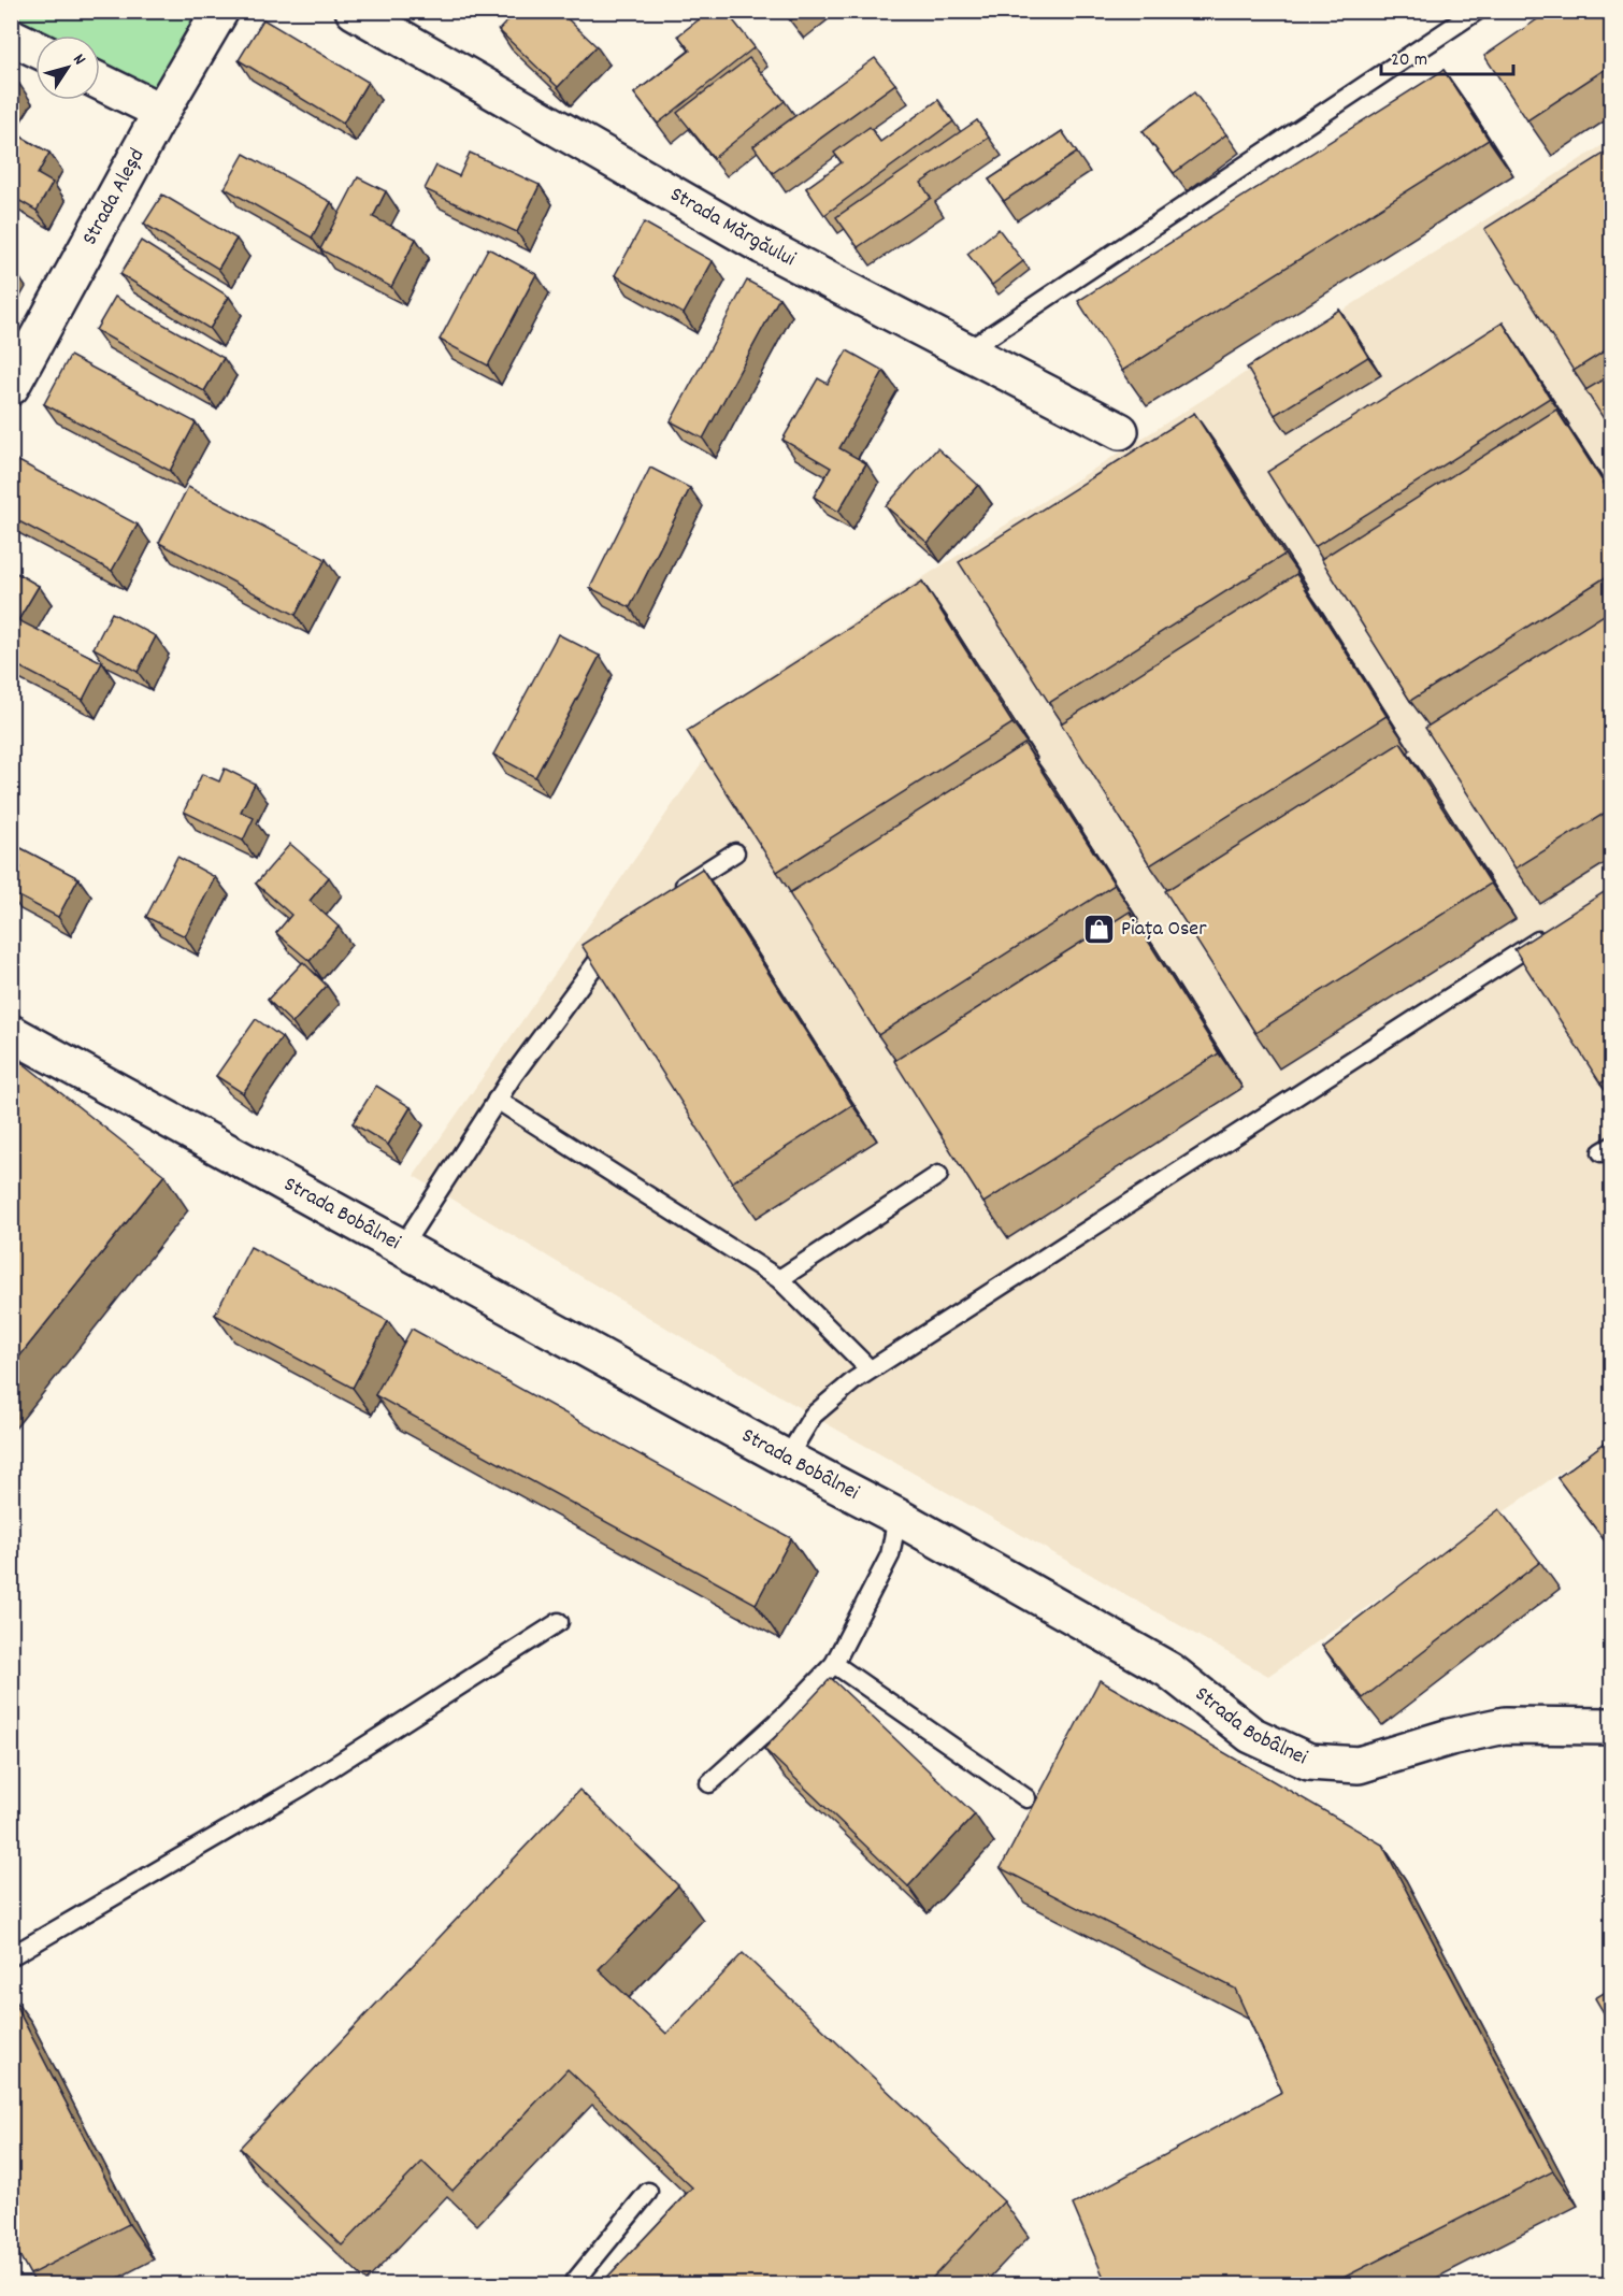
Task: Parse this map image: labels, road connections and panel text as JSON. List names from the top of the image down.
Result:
{
  "streets": {
    "street": ["Strada Aleșd", "Strada Mărgăului", "Strada Bobâlnei"]
  },
  "places": {
    "shop": ["Piața Oser"]
  },
  "scale_bar": "20 m",
  "north": "top right"
}
